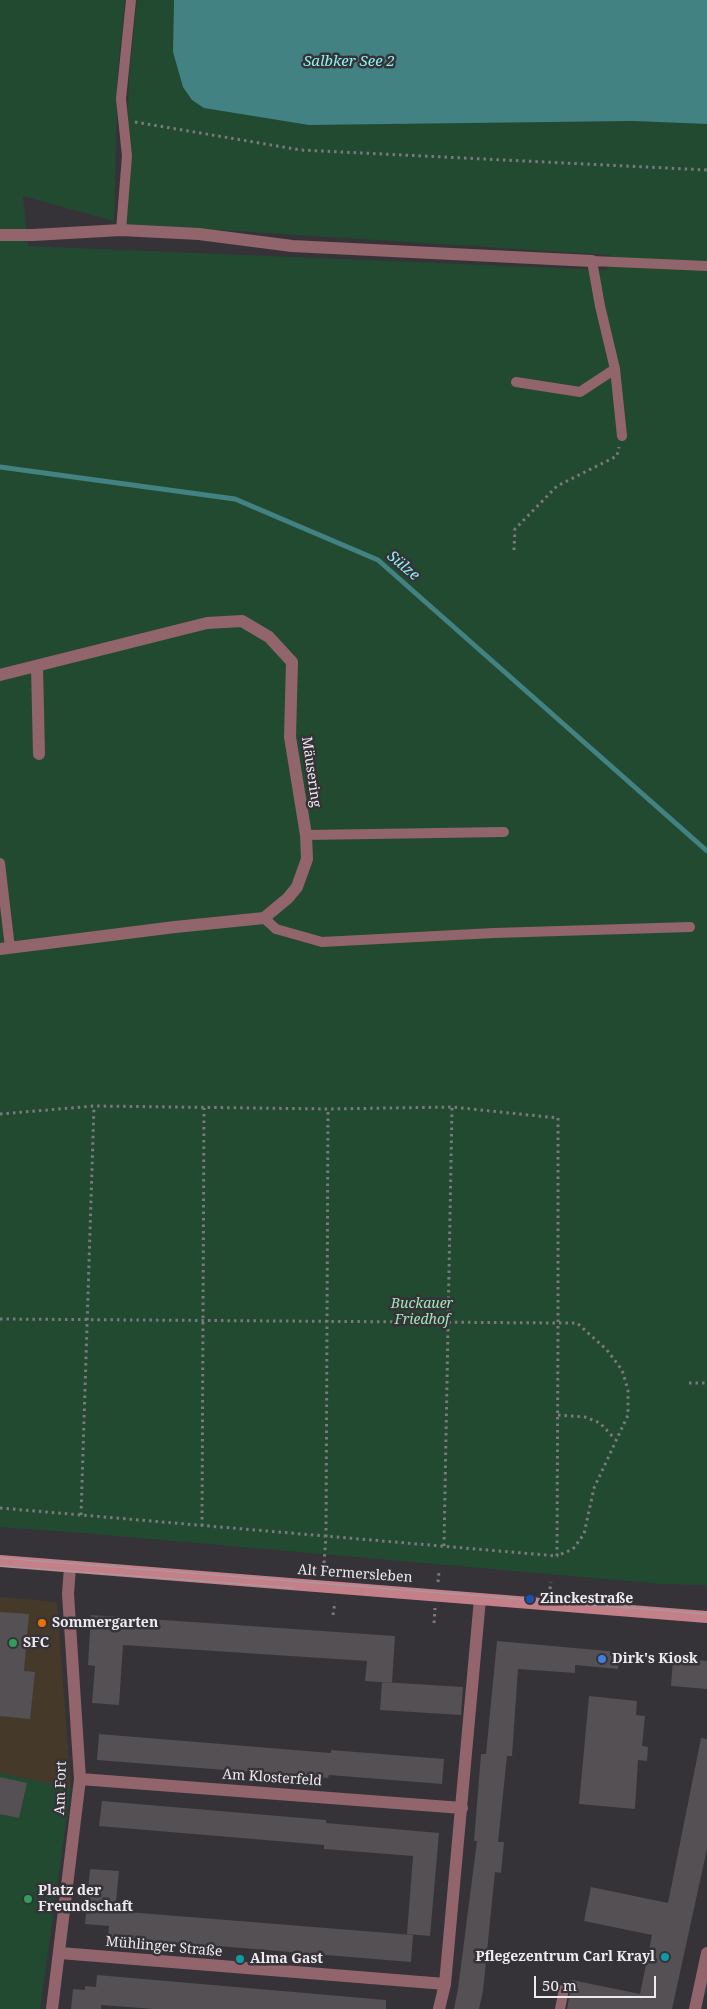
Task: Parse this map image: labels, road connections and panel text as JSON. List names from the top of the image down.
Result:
{
  "streets": {
    "main road": ["Alt Fermersleben"],
    "street": [
      "Mäusering",
      "Am Klosterfeld",
      "Am Fort",
      "Mühlinger Straße"
    ]
  },
  "crossings": [
    ["Alt Fermersleben", "Am Fort"],
    ["Am Klosterfeld", "Am Fort"],
    ["Am Fort", "Mühlinger Straße"]
  ],
  "water": ["Salbker See 2", "Sülze"],
  "parks": ["Buckauer Friedhof"],
  "places": [
    "Zinckestraße",
    "Sommergarten",
    "SFC",
    "Dirk's Kiosk",
    "Platz der Freundschaft",
    "Pflegezentrum Carl Krayl",
    "Alma Gast"
  ],
  "scale_bar": "50 m"
}
